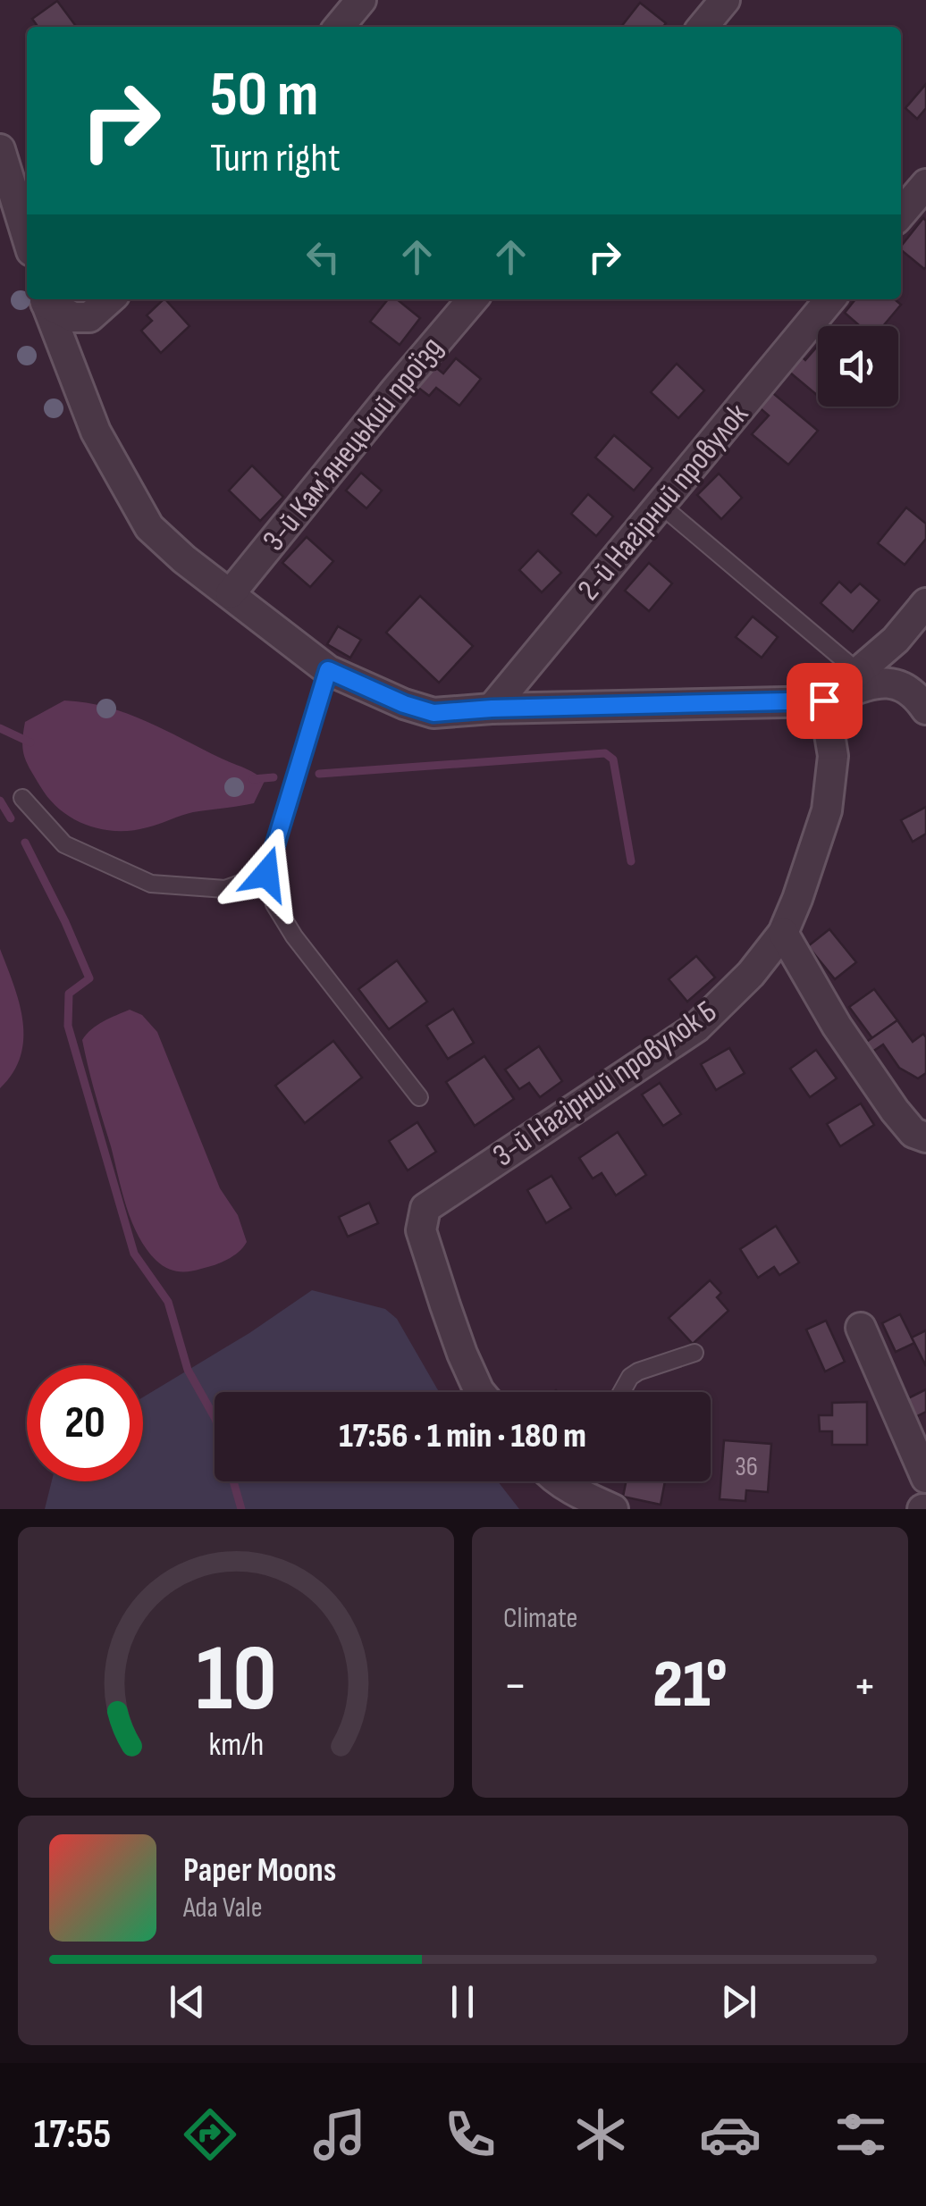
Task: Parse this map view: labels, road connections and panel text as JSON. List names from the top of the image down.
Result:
{
  "streets": {
    "street": ["3-й Камʼянецький проїзд", "2-й Нагірний провулок", "3-й Нагірний провулок Б"]
  },
  "house_numbers": ["36"],
  "page": {
    "turn": ["50 m", "Turn right"],
    "limit": "20",
    "trip": "17:56 · 1 min · 180 m",
    "tile": "Climate",
    "heat": ["−", "21°", "+"],
    "song": ["Paper Moons", "Ada Vale"],
    "tabs": "17:55",
    "gauge": ["10", "km/h"]
  }
}
